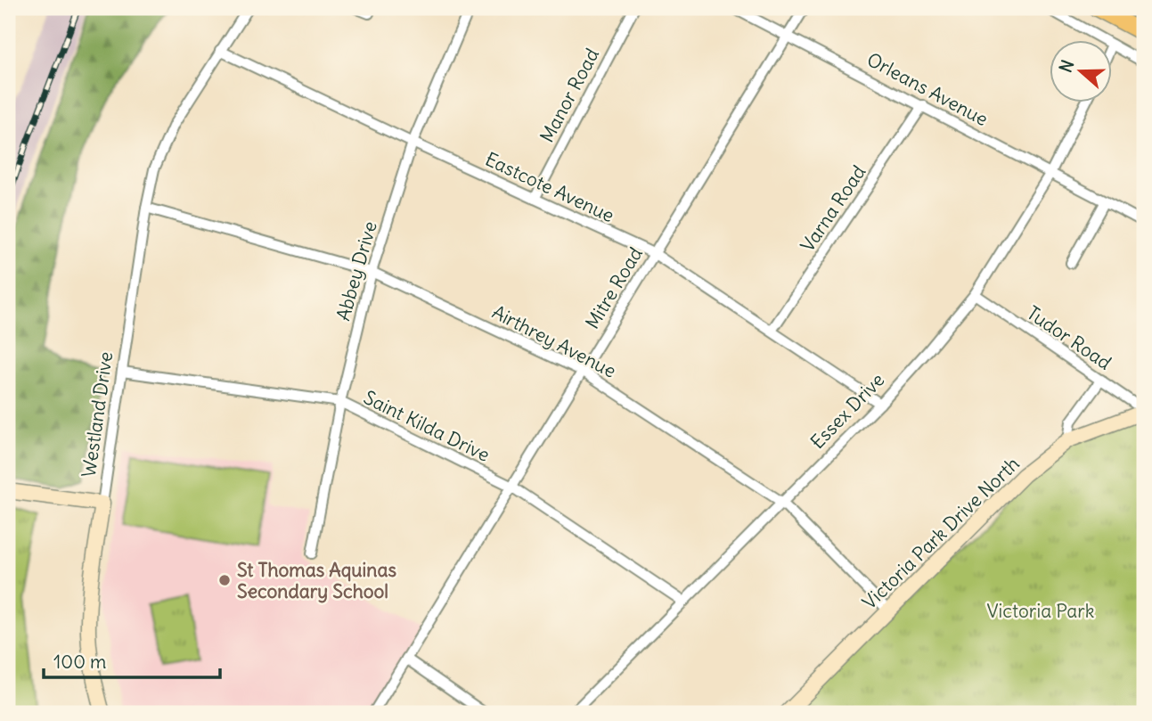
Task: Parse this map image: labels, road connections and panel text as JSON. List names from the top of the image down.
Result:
{
  "streets": {
    "street": [
      "Orleans Avenue",
      "Manor Road",
      "Eastcote Avenue",
      "Varna Road",
      "Abbey Drive",
      "Mitre Road",
      "Tudor Road",
      "Airthrey Avenue",
      "Essex Drive",
      "Westland Drive",
      "Saint Kilda Drive",
      "Victoria Park Drive North"
    ]
  },
  "crossings": [
    ["Orleans Avenue", "Varna Road"],
    ["Orleans Avenue", "Mitre Road"],
    ["Orleans Avenue", "Essex Drive"],
    ["Manor Road", "Eastcote Avenue"],
    ["Eastcote Avenue", "Varna Road"],
    ["Eastcote Avenue", "Abbey Drive"],
    ["Eastcote Avenue", "Mitre Road"],
    ["Eastcote Avenue", "Essex Drive"],
    ["Eastcote Avenue", "Westland Drive"],
    ["Abbey Drive", "Airthrey Avenue"],
    ["Abbey Drive", "Saint Kilda Drive"],
    ["Mitre Road", "Airthrey Avenue"],
    ["Mitre Road", "Saint Kilda Drive"],
    ["Tudor Road", "Essex Drive"],
    ["Tudor Road", "Victoria Park Drive North"],
    ["Airthrey Avenue", "Essex Drive"],
    ["Airthrey Avenue", "Westland Drive"],
    ["Airthrey Avenue", "Victoria Park Drive North"],
    ["Essex Drive", "Saint Kilda Drive"],
    ["Westland Drive", "Saint Kilda Drive"]
  ],
  "parks": ["Victoria Park"],
  "places": ["St Thomas Aquinas Secondary School"],
  "scale_bar": "100 m",
  "north": "left"
}
